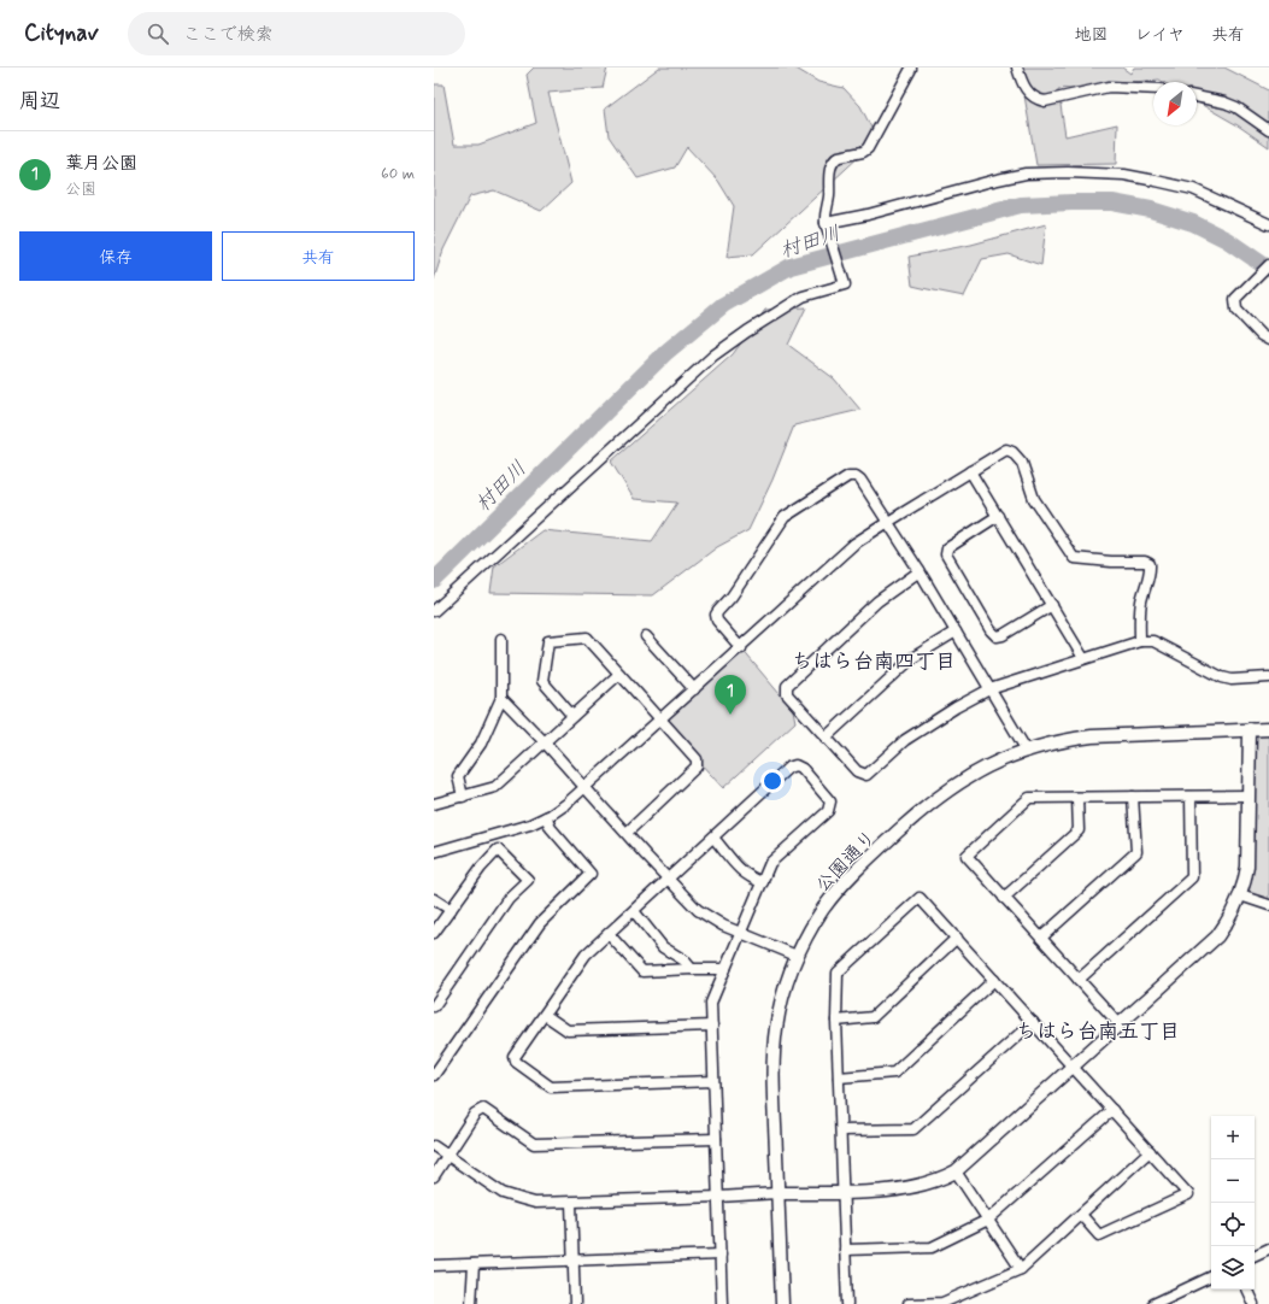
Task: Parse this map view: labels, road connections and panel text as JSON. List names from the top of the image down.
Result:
{
  "streets": {
    "street": ["公園通り"]
  },
  "districts": ["ちはら台南四丁目", "ちはら台南五丁目"],
  "water": ["村田川"],
  "north": "bottom left",
  "page": {
    "header": "Citynav",
    "search": "ここで検索",
    "nav": ["地図", "レイヤ", "共有"],
    "heading": "周辺",
    "list": [
      {
        "mark": "1",
        "name": "葉月公園",
        "note": "公園",
        "value": "60 m"
      }
    ],
    "buttons": ["保存", "共有"],
    "pins": "1",
    "map_buttons": ["+", "−"]
  }
}
